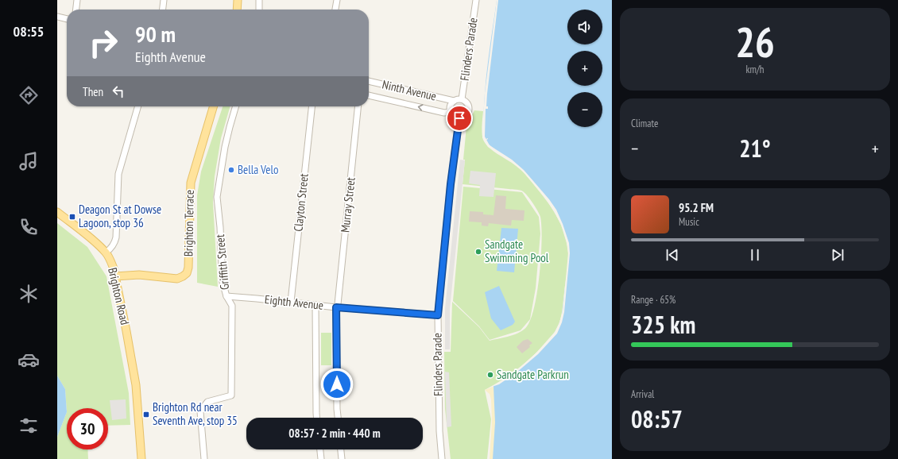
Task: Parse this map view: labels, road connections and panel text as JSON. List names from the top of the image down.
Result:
{
  "streets": {
    "main road": ["Brighton Terrace", "Brighton Road"],
    "street": [
      "Flinders Parade",
      "Ninth Avenue",
      "Clayton Street",
      "Murray Street",
      "Griffith Street",
      "Eighth Avenue"
    ]
  },
  "crossings": [
    ["Flinders Parade", "Ninth Avenue"],
    ["Flinders Parade", "Eighth Avenue"],
    ["Clayton Street", "Eighth Avenue"],
    ["Murray Street", "Eighth Avenue"],
    ["Brighton Terrace", "Brighton Road"],
    ["Griffith Street", "Eighth Avenue"]
  ],
  "places": {
    "other": ["Bella Velo", "Sandgate Swimming Pool", "Sandgate Parkrun"],
    "transit": ["Deagon St at Dowse Lagoon, stop 36", "Brighton Rd near Seventh Ave, stop 35"]
  },
  "page": {
    "tabs": "08:55",
    "tile": [
      ["26", "km/h"],
      "Climate",
      ["Range · 65%", "325 km"],
      ["Arrival", "08:57"]
    ],
    "map_buttons": ["+", "−"],
    "turn": ["90 m", "Eighth Avenue"],
    "then": "Then",
    "heat": ["−", "21°", "+"],
    "song": ["95.2 FM", "Music"],
    "limit": "30",
    "trip": "08:57 · 2 min · 440 m"
  }
}
